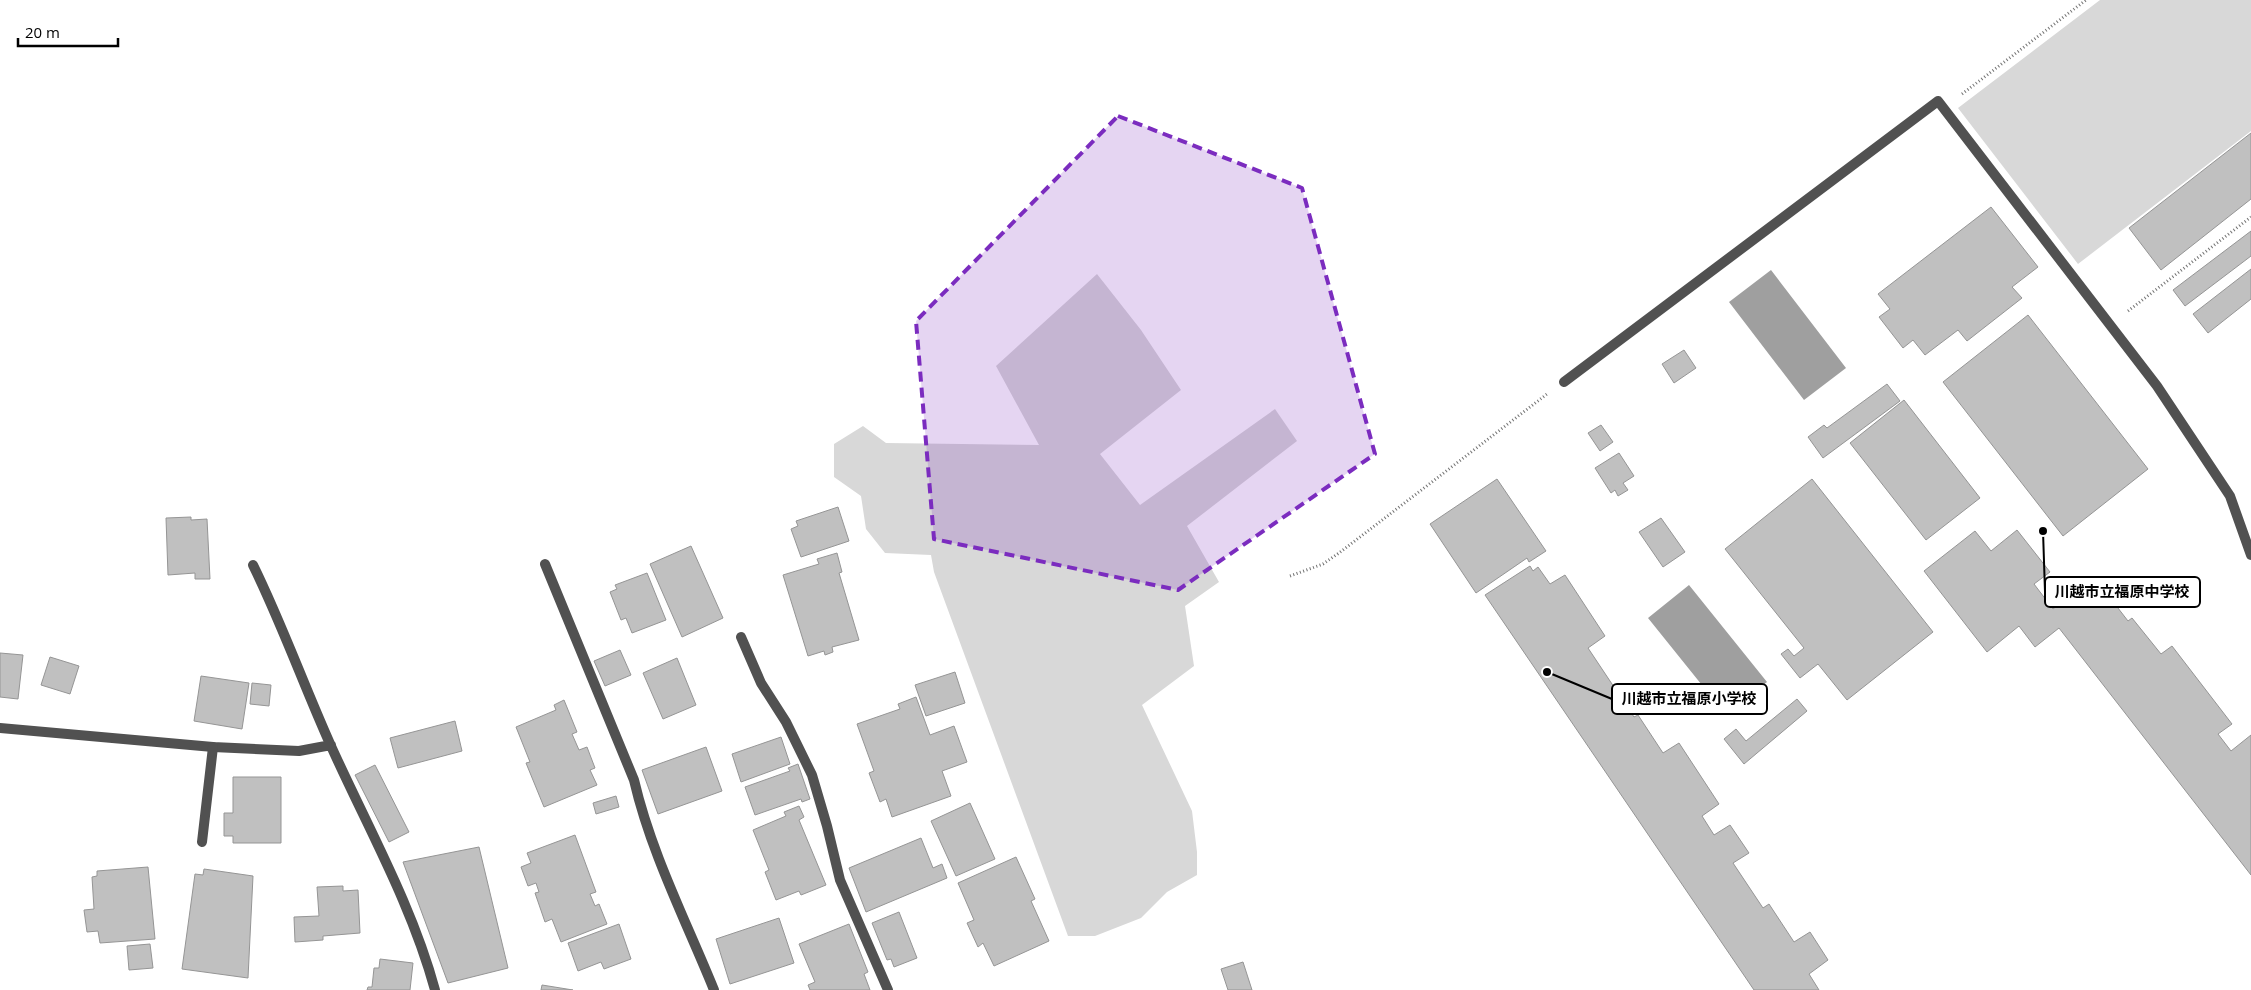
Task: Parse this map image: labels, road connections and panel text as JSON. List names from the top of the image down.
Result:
{
  "places": ["川越市立福原中学校", "川越市立福原小学校"],
  "scale_bar": "20 m"
}
